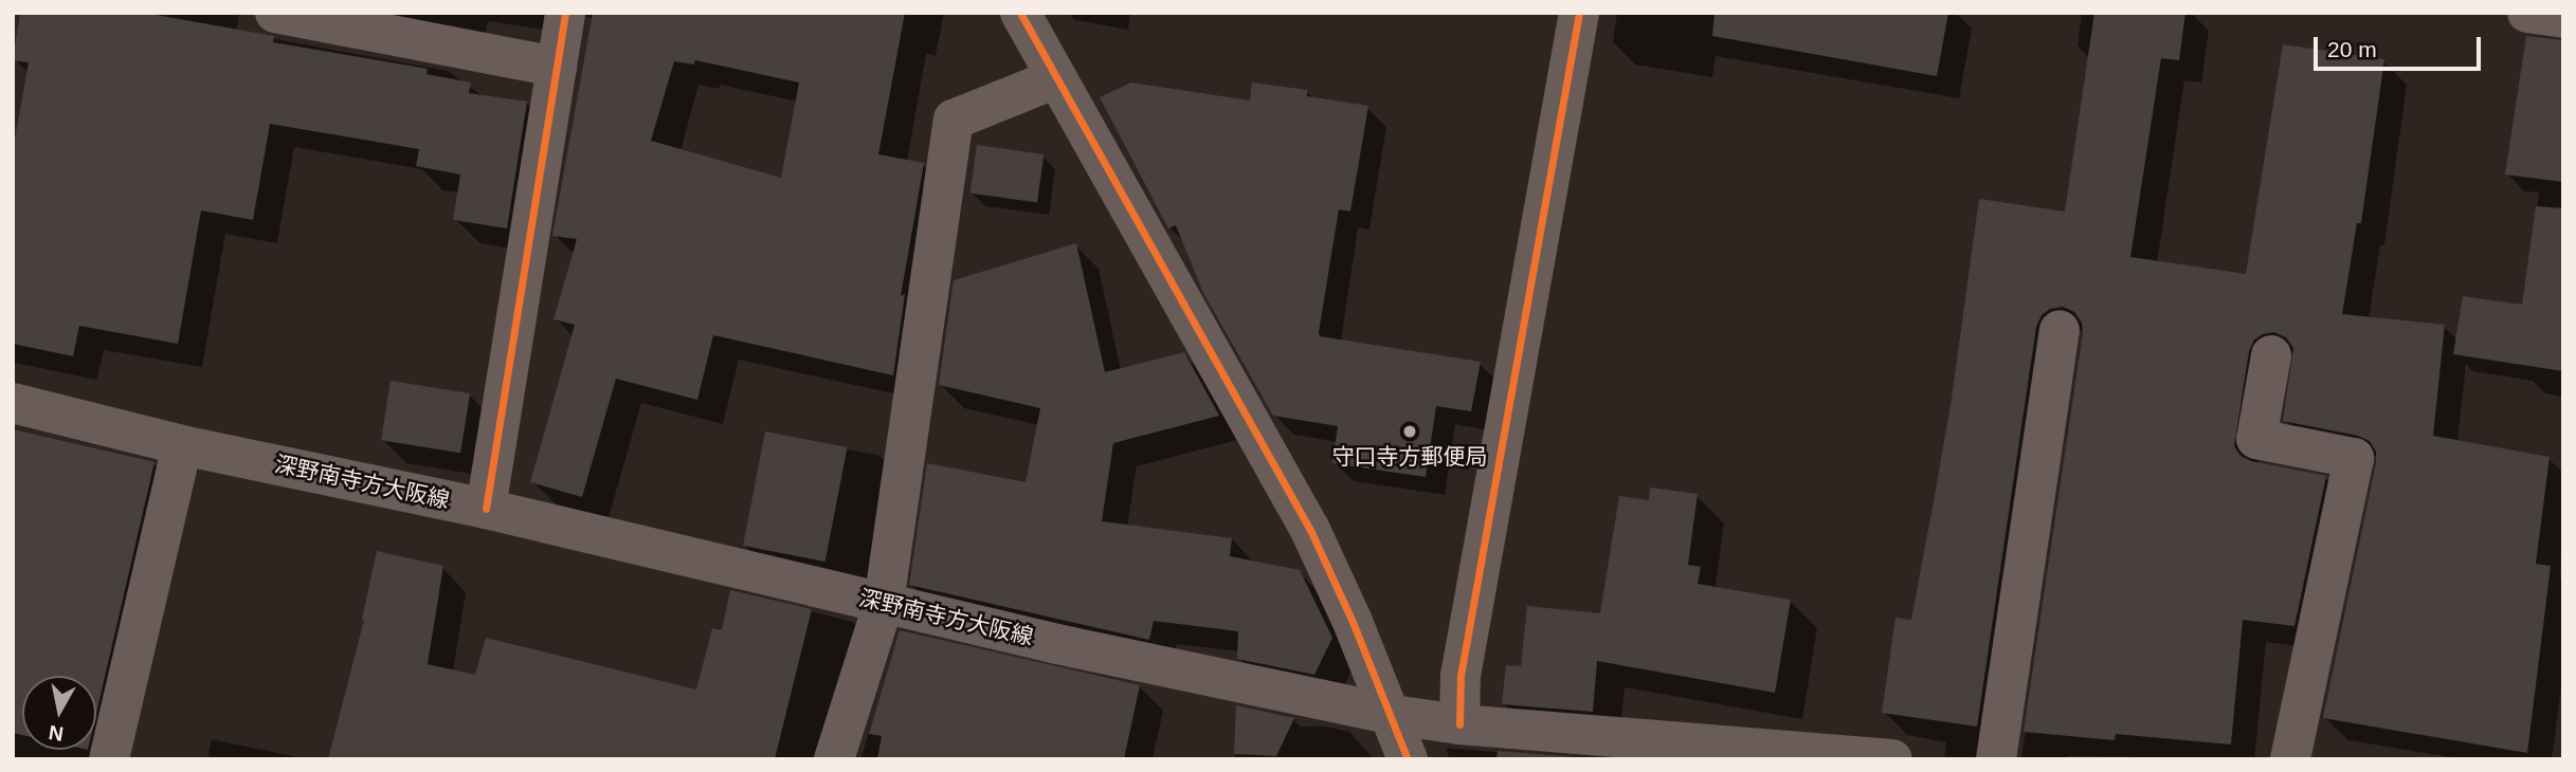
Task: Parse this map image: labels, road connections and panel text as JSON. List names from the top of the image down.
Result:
{
  "streets": {
    "main road": ["深野南寺方大阪線"]
  },
  "places": ["守口寺方郵便局"],
  "scale_bar": "20 m",
  "north": "bottom"
}
